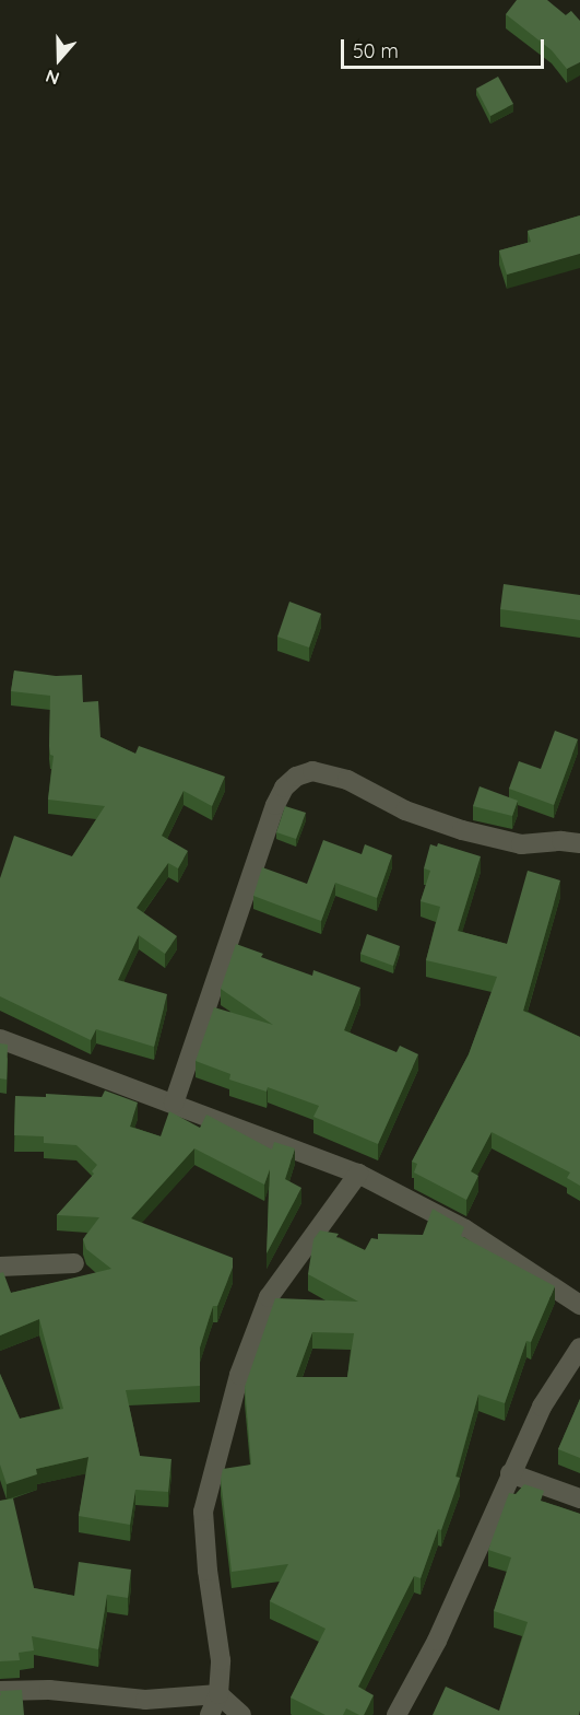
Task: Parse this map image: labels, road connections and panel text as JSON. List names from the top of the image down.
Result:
{
  "scale_bar": "50 m",
  "north": "bottom"
}
